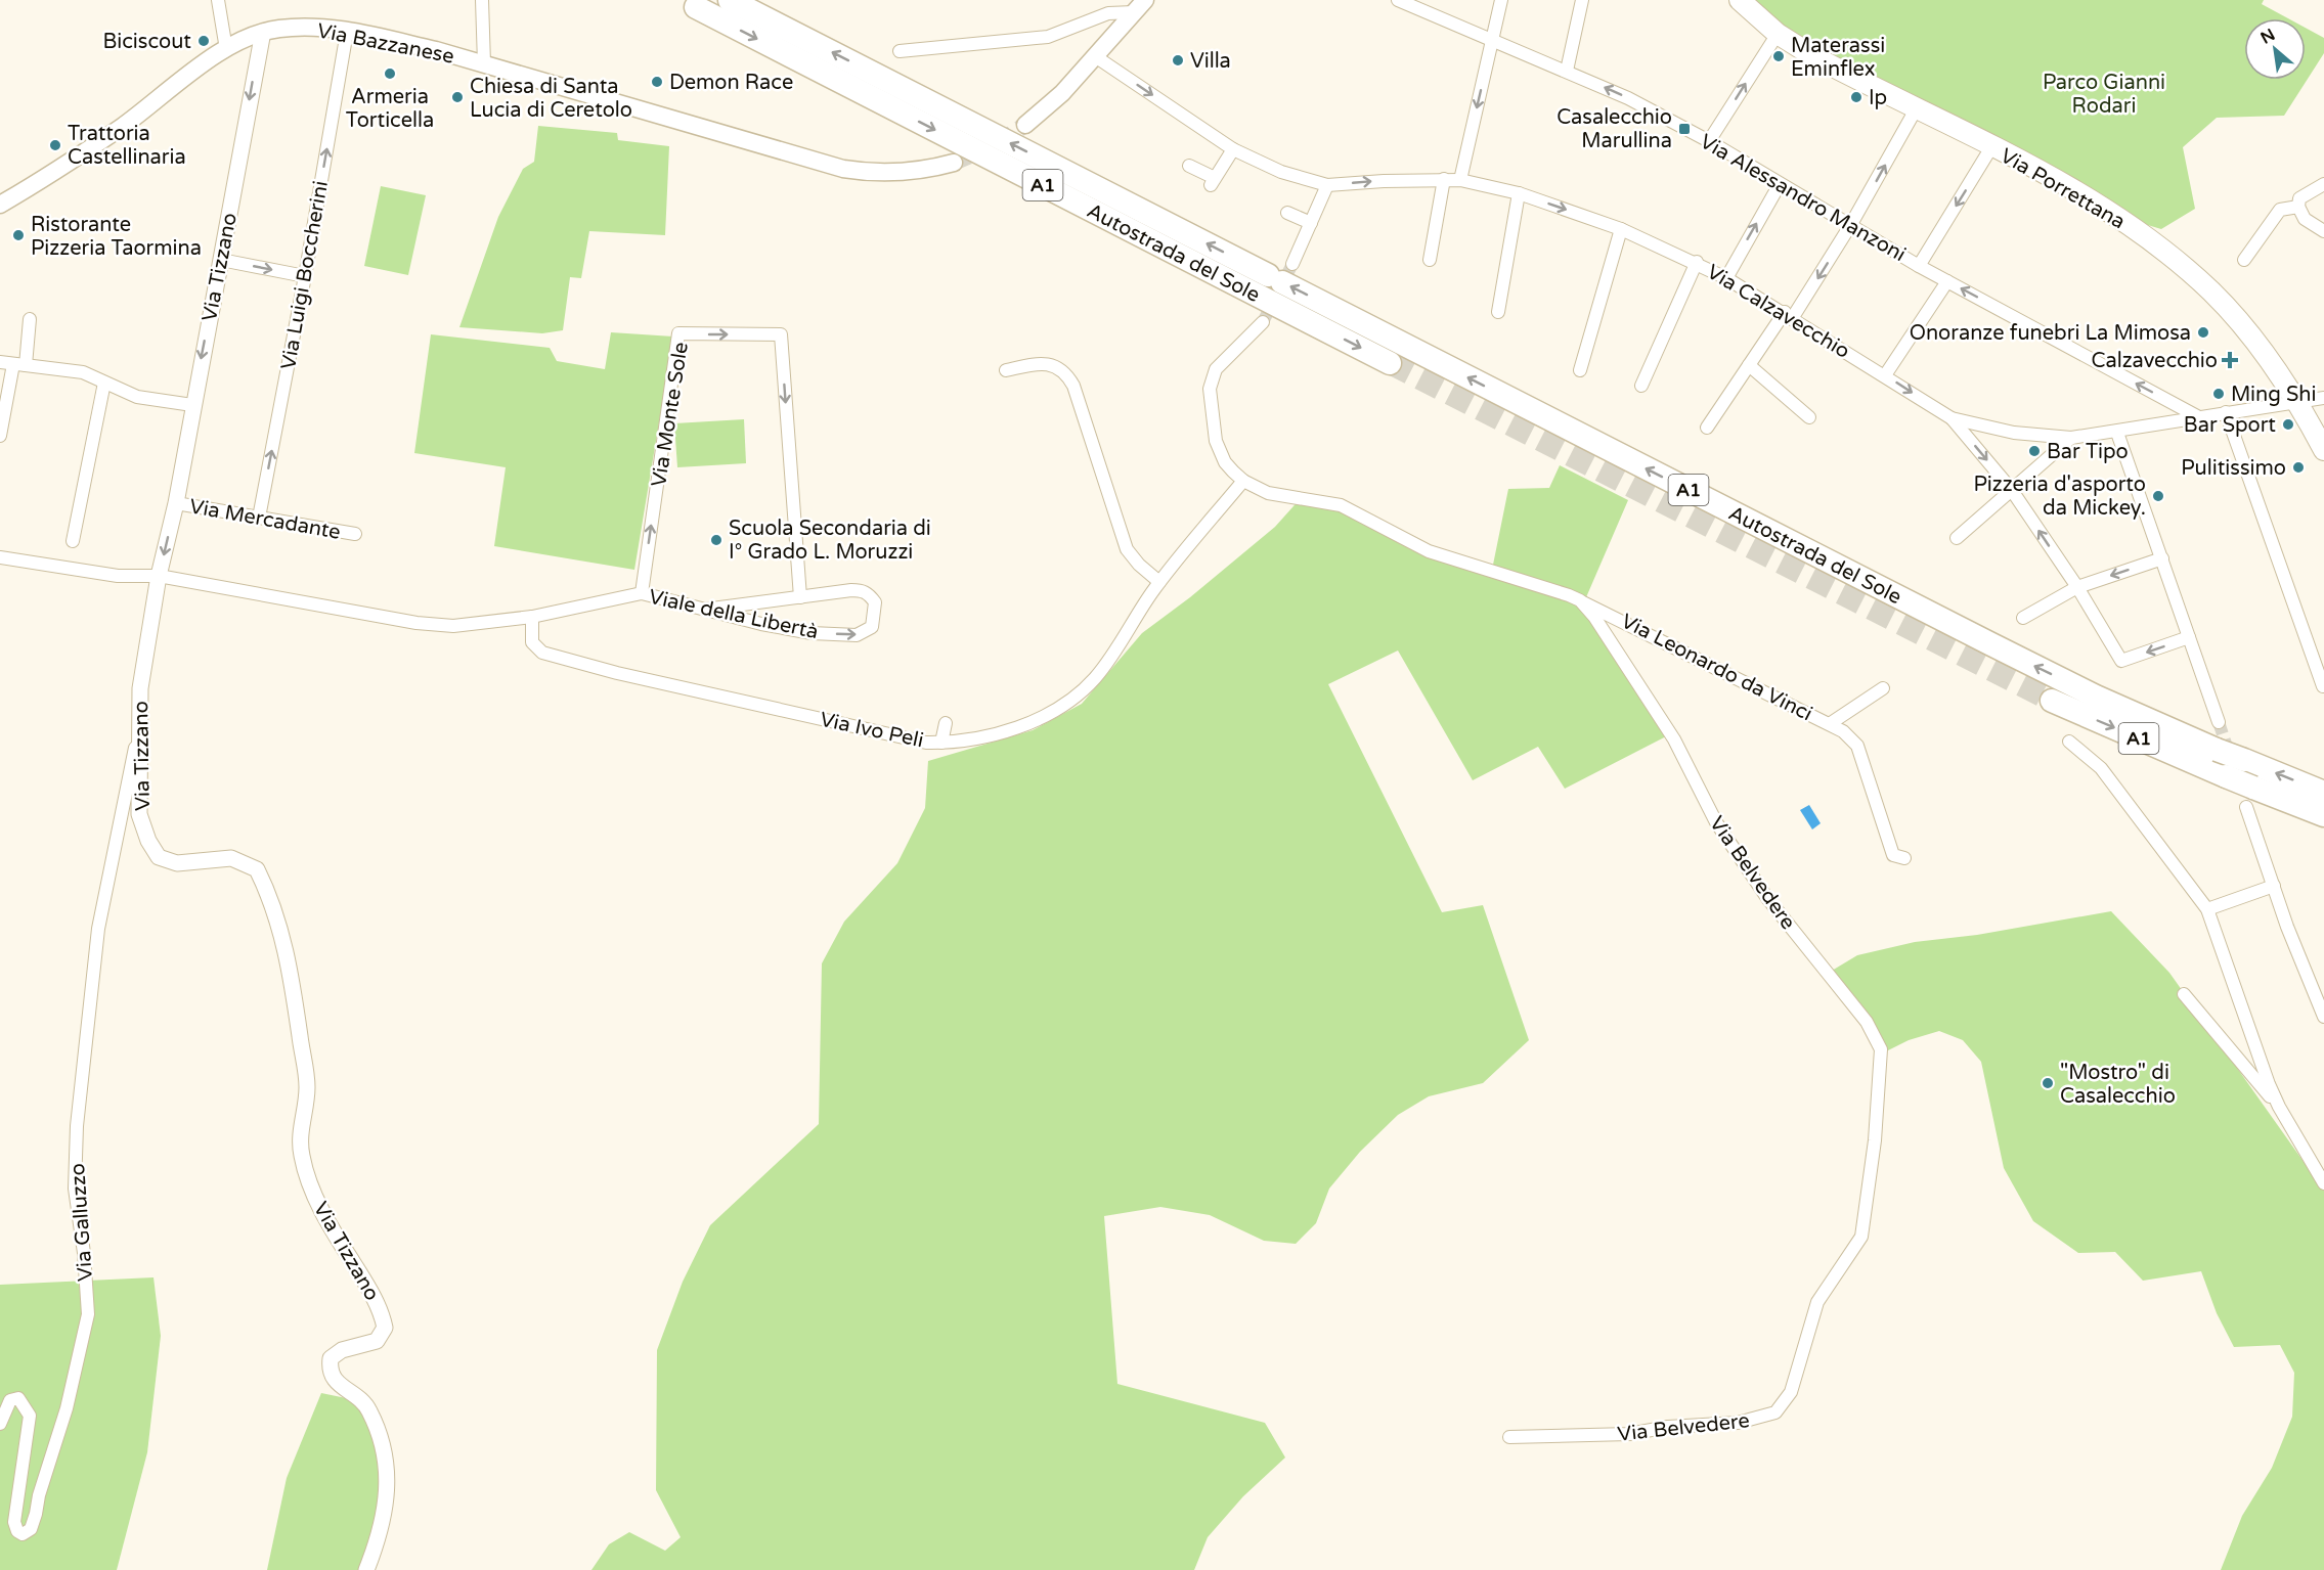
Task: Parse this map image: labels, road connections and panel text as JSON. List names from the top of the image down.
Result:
{
  "streets": {
    "highway": ["A1", "Autostrada del Sole"],
    "main road": ["Via Bazzanese", "Via Porrettana"],
    "street": [
      "Via Alessandro Manzoni",
      "Via Tizzano",
      "Via Luigi Boccherini",
      "Via Calzavecchio",
      "Via Monte Sole",
      "Via Mercadante",
      "Viale della Libertà",
      "Via Leonardo da Vinci",
      "Via Ivo Peli",
      "Via Belvedere",
      "Via Galluzzo"
    ]
  },
  "crossings": [
    ["Via Bazzanese", "Via Tizzano"],
    ["Via Bazzanese", "Via Luigi Boccherini"],
    ["Via Porrettana", "Via Calzavecchio"],
    ["Via Alessandro Manzoni", "Via Calzavecchio"],
    ["Via Tizzano", "Via Mercadante"],
    ["Via Tizzano", "Viale della Libertà"],
    ["Via Tizzano", "Via Galluzzo"],
    ["Via Luigi Boccherini", "Via Mercadante"],
    ["Via Monte Sole", "Viale della Libertà"],
    ["Viale della Libertà", "Via Ivo Peli"],
    ["Via Leonardo da Vinci", "Via Belvedere"],
    ["Via Ivo Peli", "Via Belvedere"]
  ],
  "one_way": ["Via Alessandro Manzoni", "Via Luigi Boccherini", "Via Monte Sole"],
  "parks": ["Parco Gianni Rodari"],
  "places": {
    "other": [
      "Biciscout",
      "Materassi Eminflex",
      "Villa",
      "Armeria Torticella",
      "Demon Race",
      "Chiesa di Santa Lucia di Ceretolo",
      "Ip",
      "Trattoria Castellinaria",
      "Ristorante Pizzeria Taormina",
      "Onoranze funebri La Mimosa",
      "Ming Shi",
      "Bar Sport",
      "Bar Tipo",
      "Pulitissimo",
      "Pizzeria d'asporto da Mickey.",
      "Scuola Secondaria di I° Grado L. Moruzzi",
      "\"Mostro\" di Casalecchio"
    ],
    "transit": ["Casalecchio Marullina"],
    "health": ["Calzavecchio"]
  },
  "north": "top left"
}
